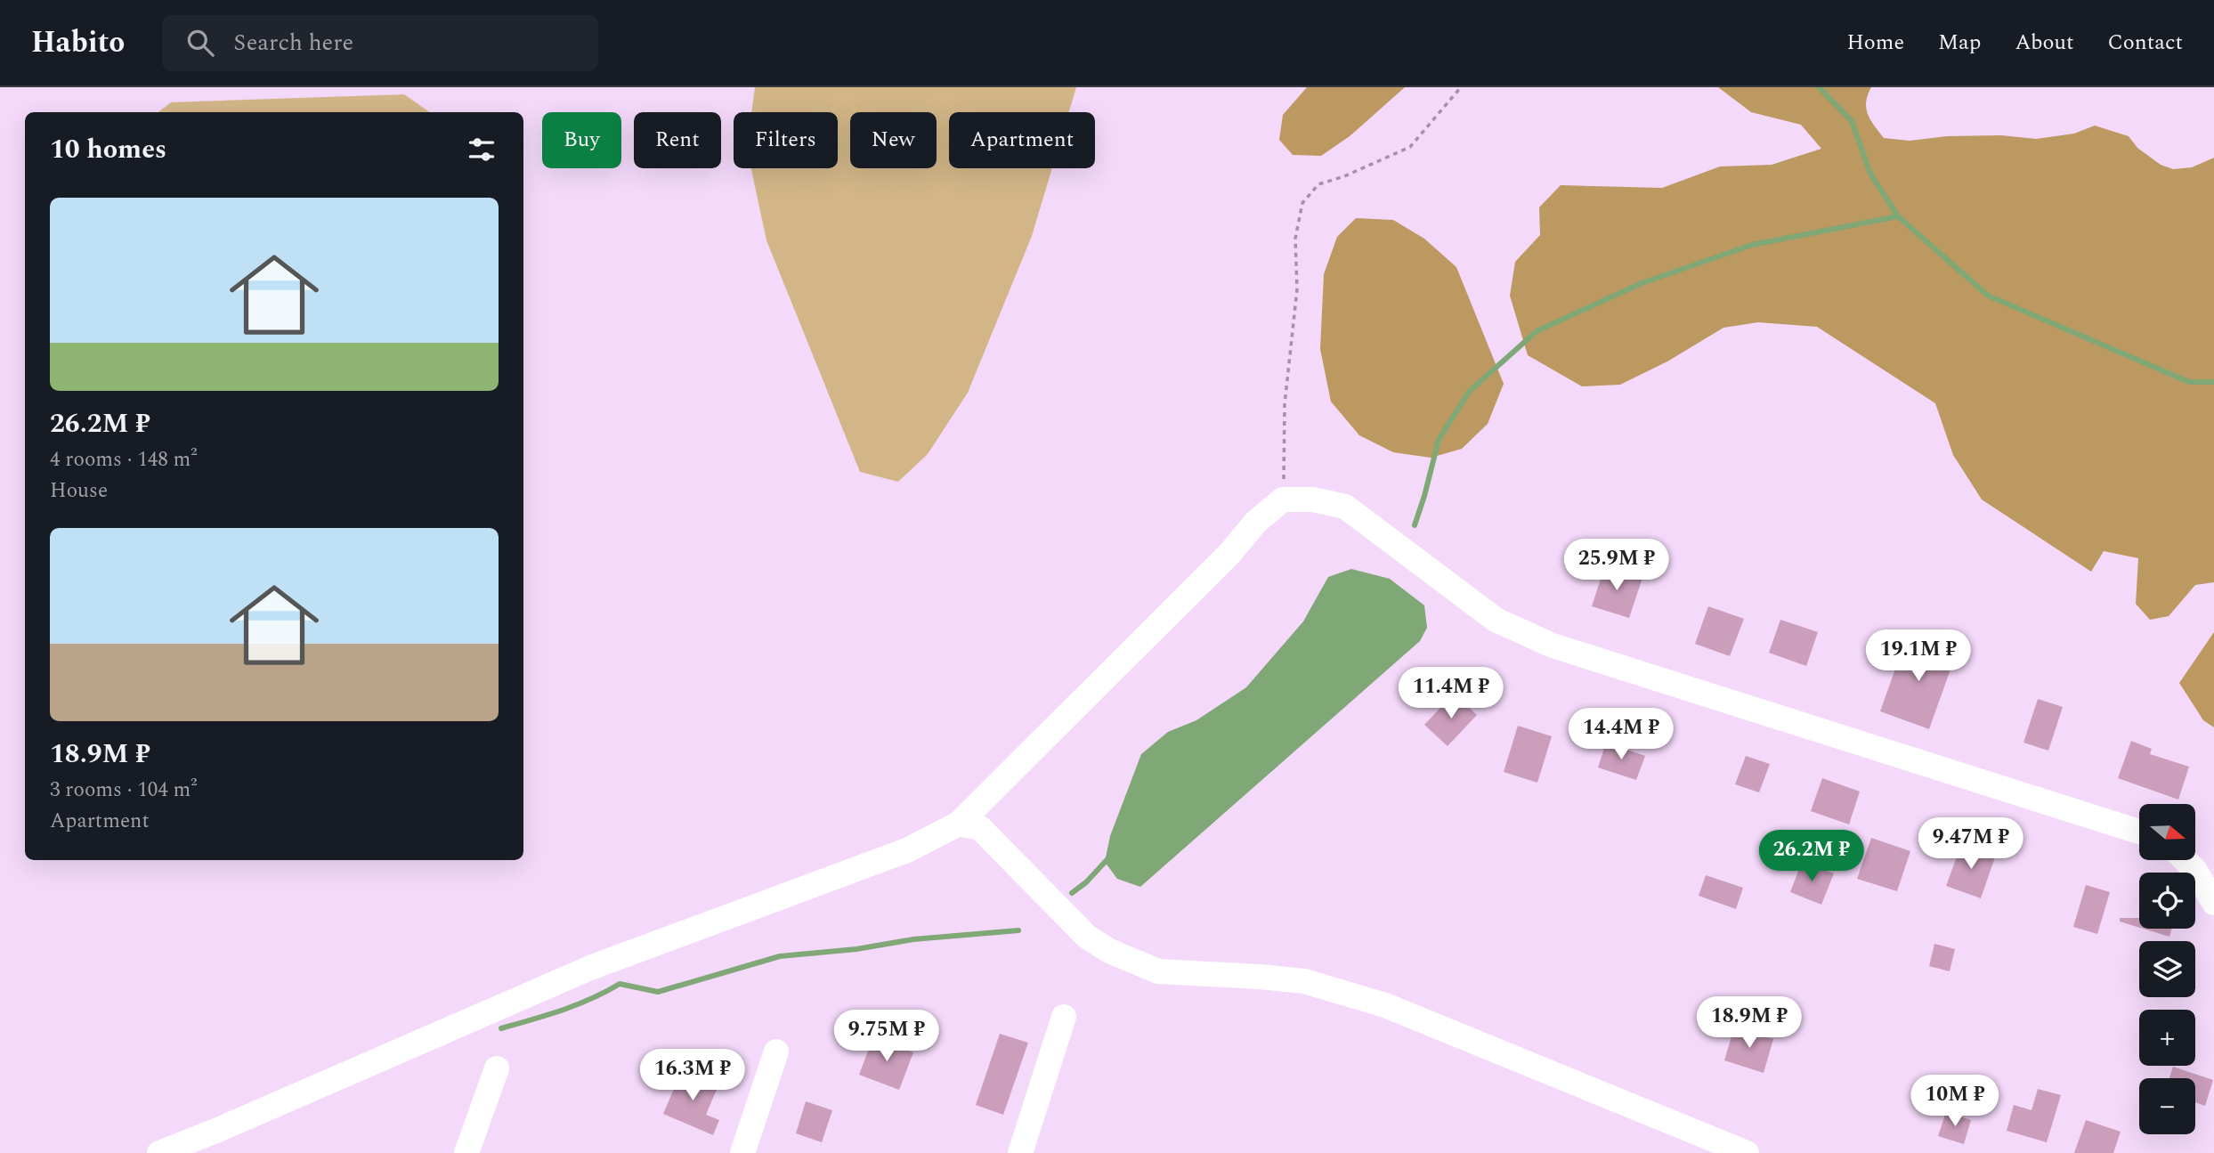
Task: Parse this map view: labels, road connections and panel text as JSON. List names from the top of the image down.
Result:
{
  "north": "right",
  "page": {
    "header": "Habito",
    "search": "Search here",
    "nav": [
      "Home",
      "Map",
      "About",
      "Contact"
    ],
    "chip": [
      "Buy",
      "Rent",
      "Filters",
      "New",
      "Apartment"
    ],
    "heading": "10 homes",
    "list": [
      {
        "name": "26.2M ₽",
        "note": "4 rooms · 148 m² · House"
      },
      {
        "name": "18.9M ₽",
        "note": "3 rooms · 104 m² · Apartment"
      }
    ],
    "price": [
      "25.9M ₽",
      "19.1M ₽",
      "11.4M ₽",
      "14.4M ₽",
      "9.47M ₽",
      "26.2M ₽",
      "18.9M ₽",
      "9.75M ₽",
      "16.3M ₽",
      "10M ₽"
    ],
    "map_buttons": ["+", "−"]
  }
}
